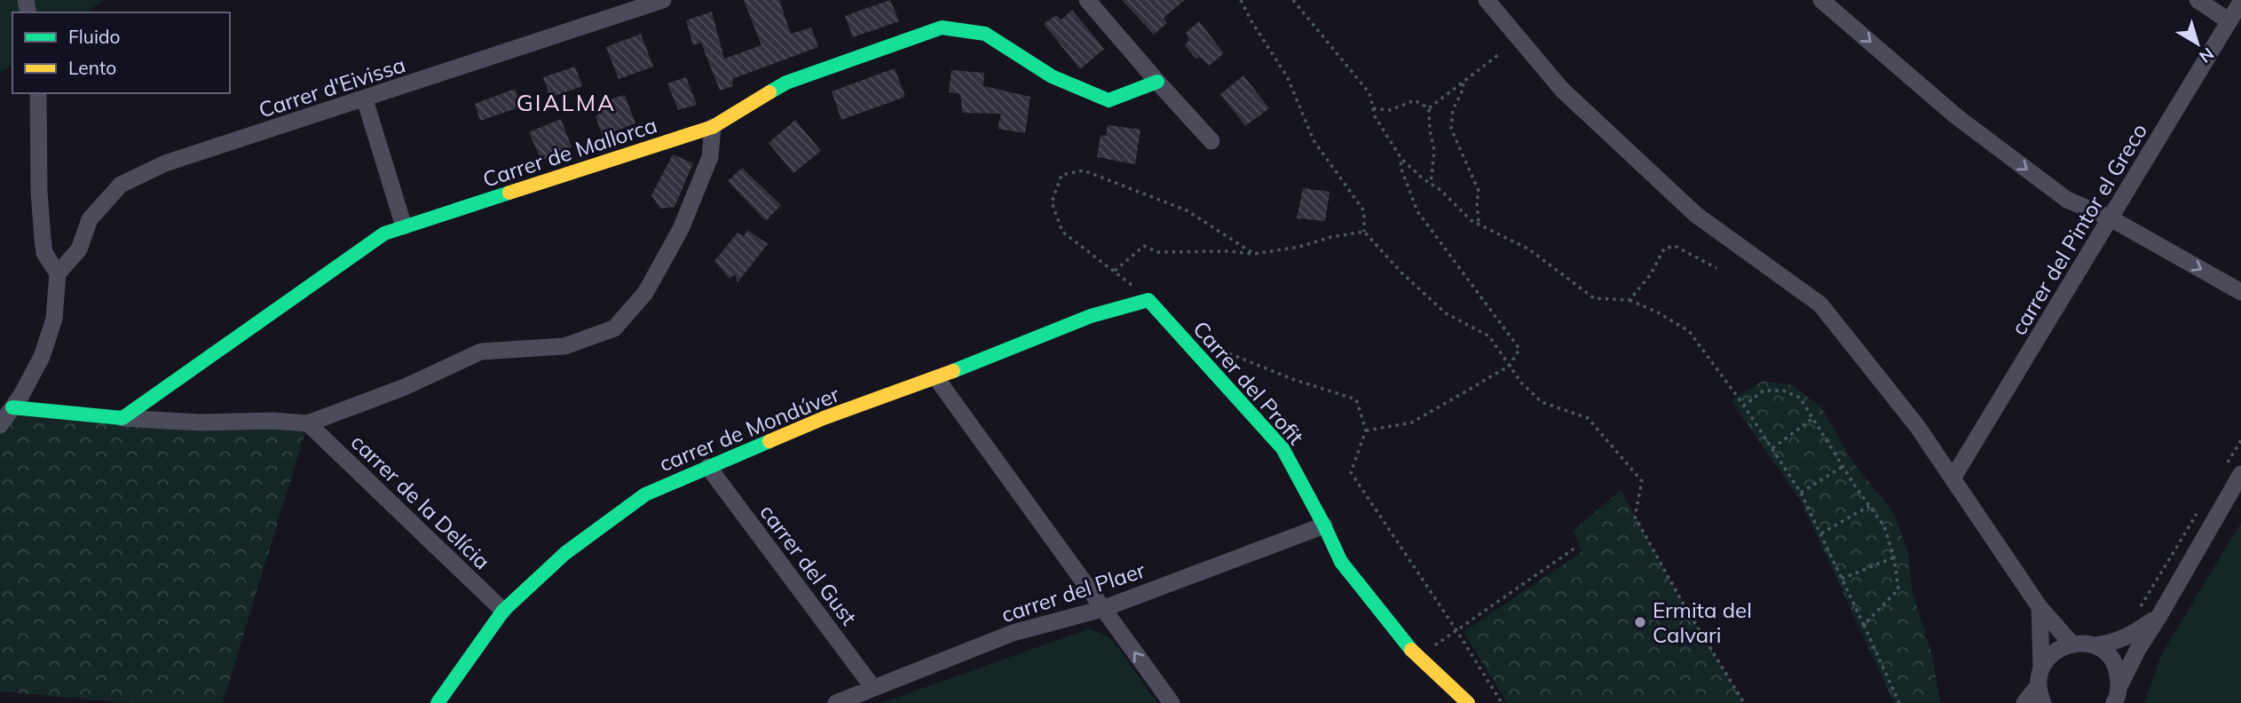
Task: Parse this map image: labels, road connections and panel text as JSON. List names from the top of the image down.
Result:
{
  "streets": {
    "street": [
      "Carrer d'Eivissa",
      "Carrer de Mallorca",
      "carrer del Pintor el Greco",
      "Carrer del Profit",
      "carrer de Mondúver",
      "carrer de la Delícia",
      "carrer del Gust",
      "carrer del Plaer"
    ]
  },
  "crossings": [
    ["Carrer del Profit", "carrer de Mondúver"],
    ["Carrer del Profit", "carrer del Plaer"],
    ["carrer de Mondúver", "carrer de la Delícia"],
    ["carrer de Mondúver", "carrer del Gust"],
    ["carrer del Gust", "carrer del Plaer"]
  ],
  "districts": ["GIALMA"],
  "places": ["Ermita del Calvari"],
  "legend": ["Fluido", "Lento"],
  "north": "bottom right"
}
